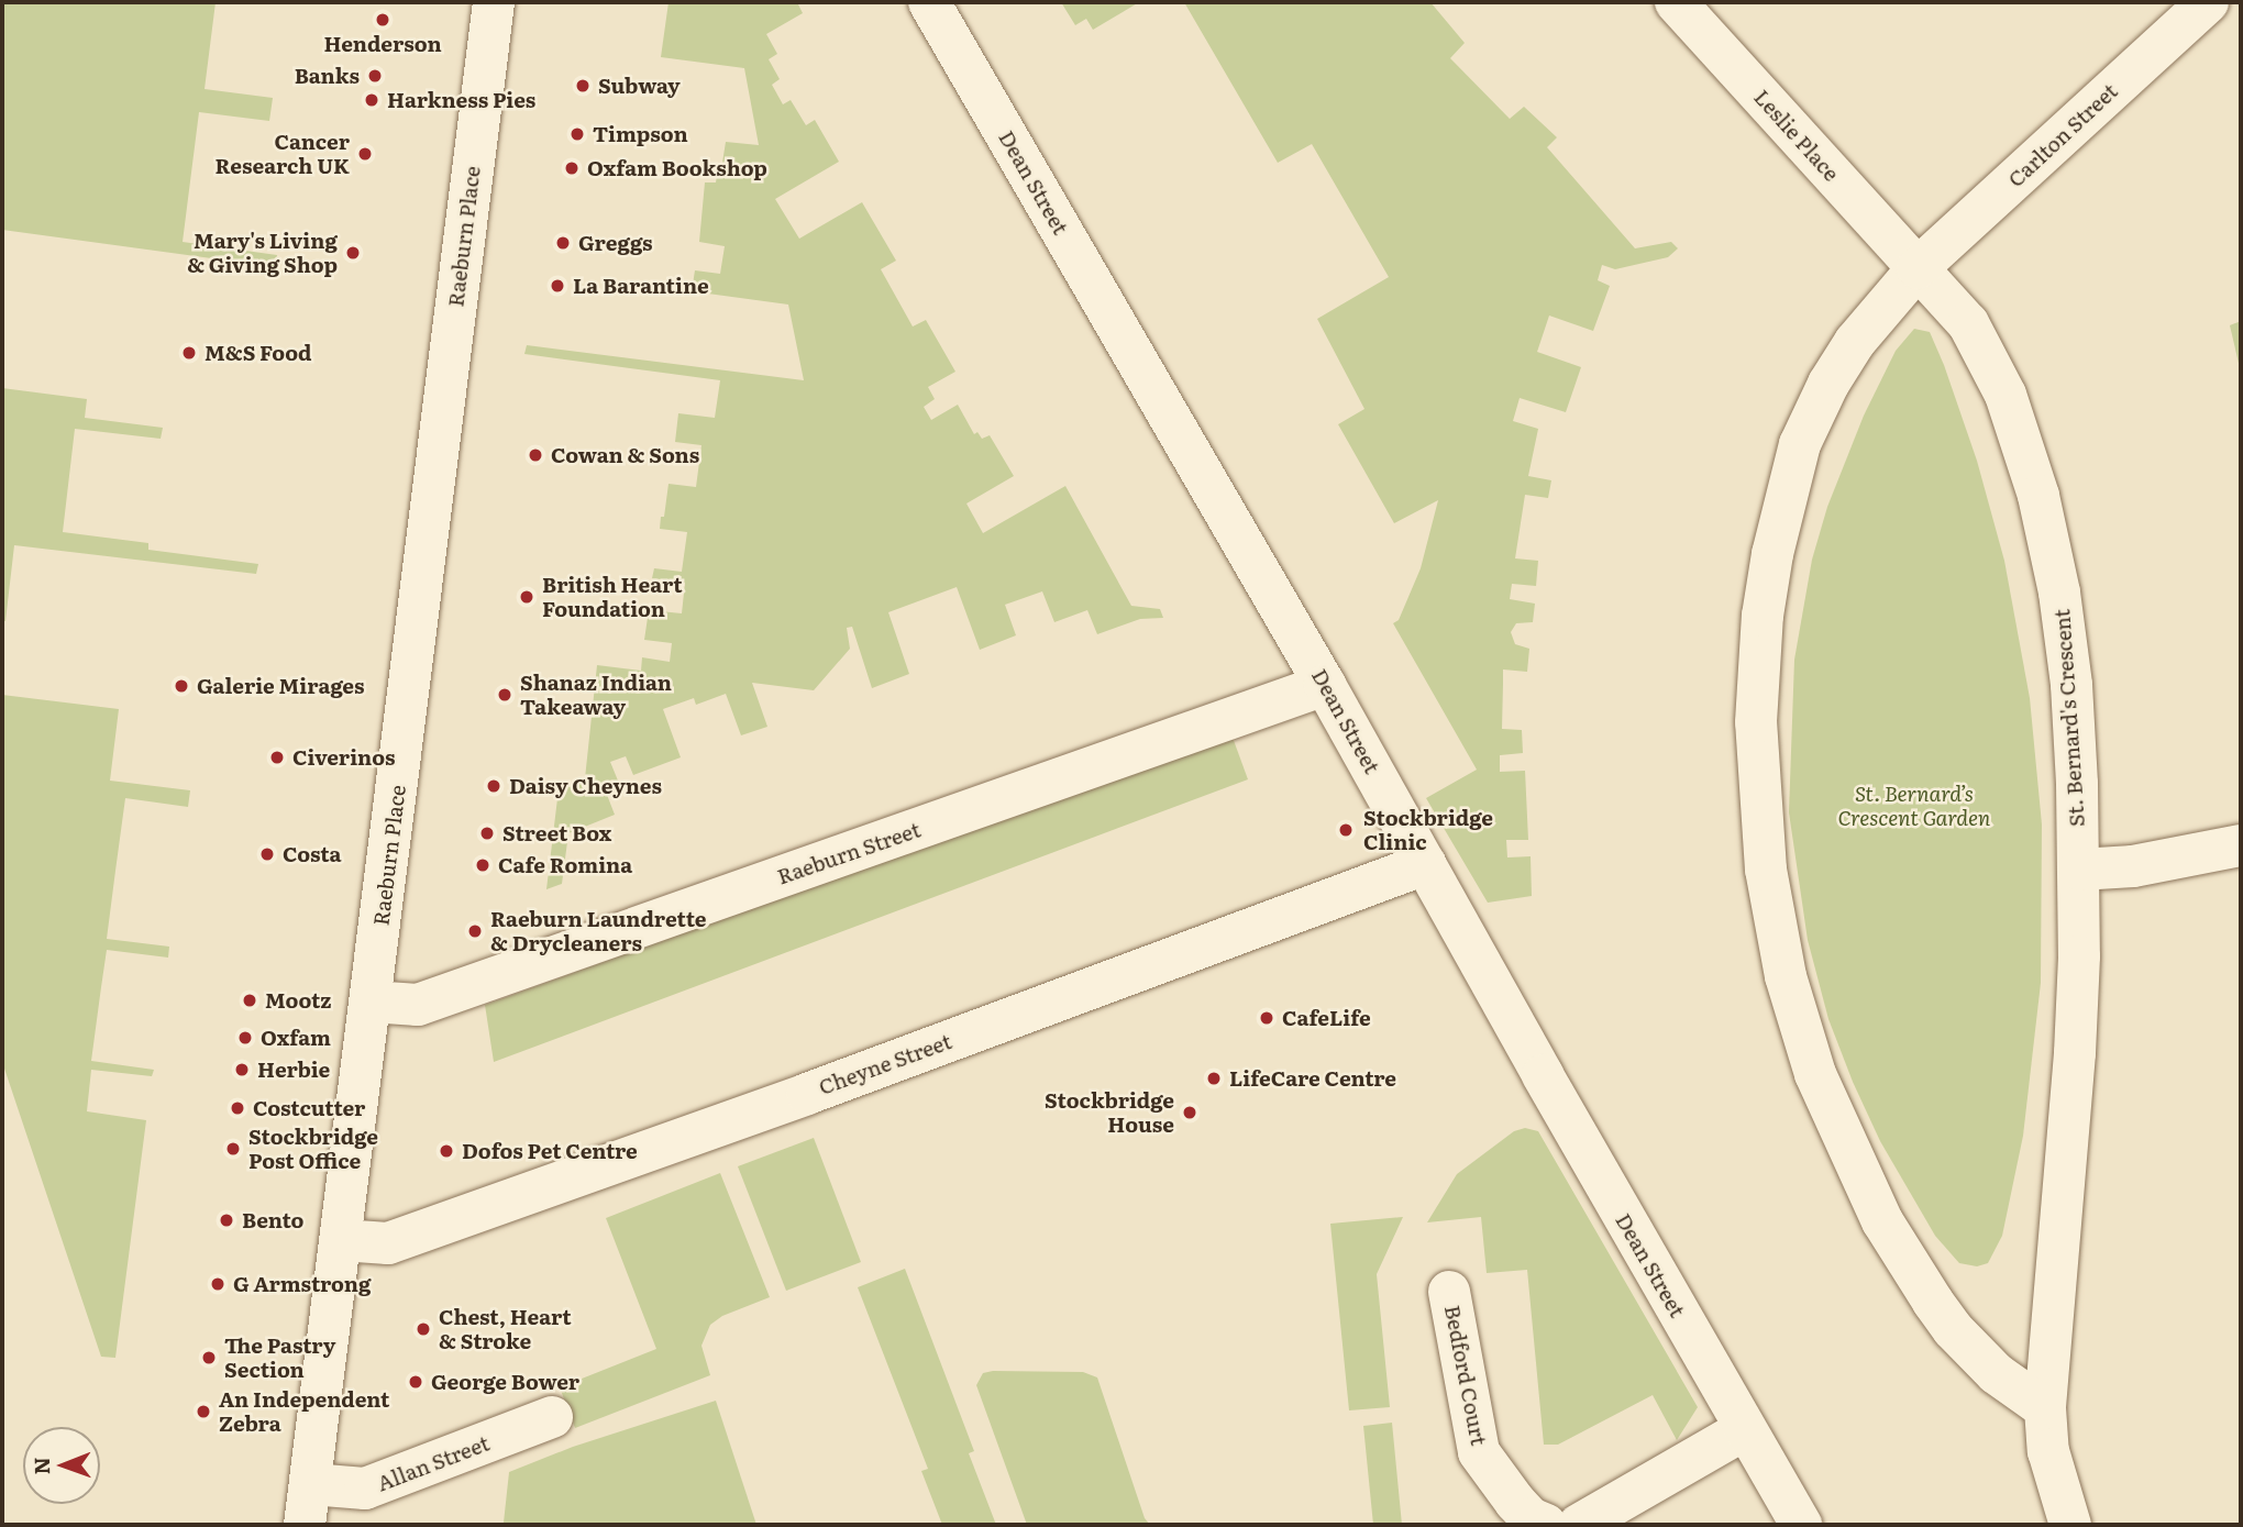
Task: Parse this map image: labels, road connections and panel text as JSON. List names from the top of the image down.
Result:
{
  "streets": {
    "street": [
      "Leslie Place",
      "Carlton Street",
      "Dean Street",
      "Raeburn Place",
      "St. Bernard's Crescent",
      "Raeburn Street",
      "Cheyne Street",
      "Bedford Court",
      "Allan Street"
    ]
  },
  "crossings": [
    ["Leslie Place", "Carlton Street"],
    ["Leslie Place", "St. Bernard's Crescent"],
    ["Carlton Street", "St. Bernard's Crescent"],
    ["Dean Street", "Raeburn Street"],
    ["Dean Street", "Cheyne Street"],
    ["Raeburn Place", "Raeburn Street"],
    ["Raeburn Place", "Cheyne Street"],
    ["Raeburn Place", "Allan Street"]
  ],
  "parks": ["St. Bernard’s Crescent Garden"],
  "places": [
    "Henderson",
    "Banks",
    "Subway",
    "Harkness Pies",
    "Timpson",
    "Cancer Research UK",
    "Oxfam Bookshop",
    "Greggs",
    "Mary's Living & Giving Shop",
    "La Barantine",
    "M&S Food",
    "Cowan & Sons",
    "British Heart Foundation",
    "Galerie Mirages",
    "Shanaz Indian Takeaway",
    "Civerinos",
    "Daisy Cheynes",
    "Stockbridge Clinic",
    "Street Box",
    "Costa",
    "Cafe Romina",
    "Raeburn Laundrette & Drycleaners",
    "Mootz",
    "CafeLife",
    "Oxfam",
    "Herbie",
    "LifeCare Centre",
    "Costcutter",
    "Stockbridge House",
    "Stockbridge Post Office",
    "Dofos Pet Centre",
    "Bento",
    "G Armstrong",
    "Chest, Heart & Stroke",
    "The Pastry Section",
    "George Bower",
    "An Independent Zebra"
  ],
  "north": "left"
}
